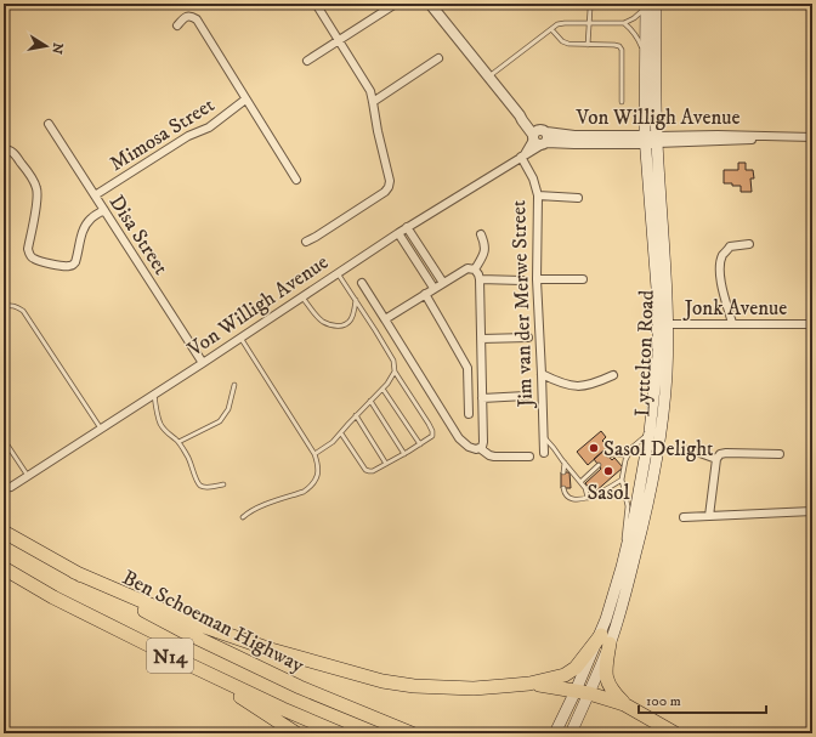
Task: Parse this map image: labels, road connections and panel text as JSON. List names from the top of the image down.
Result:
{
  "streets": {
    "highway": ["Ben Schoeman Highway", "N14"],
    "main road": ["Lyttelton Road"],
    "street": [
      "Von Willigh Avenue",
      "Mimosa Street",
      "Disa Street",
      "Jim van der Merwe Street",
      "Jonk Avenue"
    ]
  },
  "crossings": [
    ["Von Willigh Avenue", "Disa Street"],
    ["Von Willigh Avenue", "Jim van der Merwe Street"],
    ["Von Willigh Avenue", "Lyttelton Road"],
    ["Mimosa Street", "Disa Street"],
    ["Jonk Avenue", "Lyttelton Road"]
  ],
  "places": ["Sasol Delight", "Sasol"],
  "scale_bar": "100 m",
  "north": "right"
}
